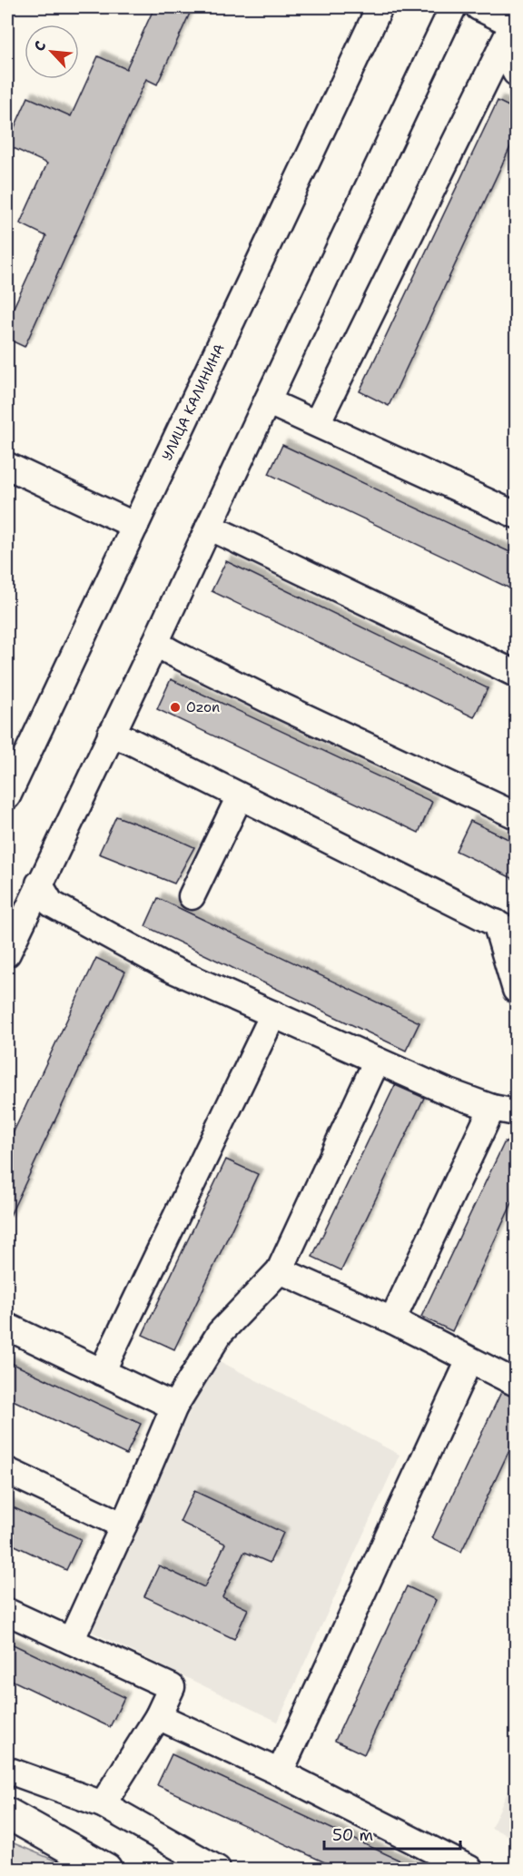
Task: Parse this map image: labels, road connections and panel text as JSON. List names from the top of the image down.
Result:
{
  "streets": {
    "street": ["УЛИЦА КАЛИНИНА"]
  },
  "places": ["Ozon"],
  "scale_bar": "50 m",
  "north": "top left"
}
